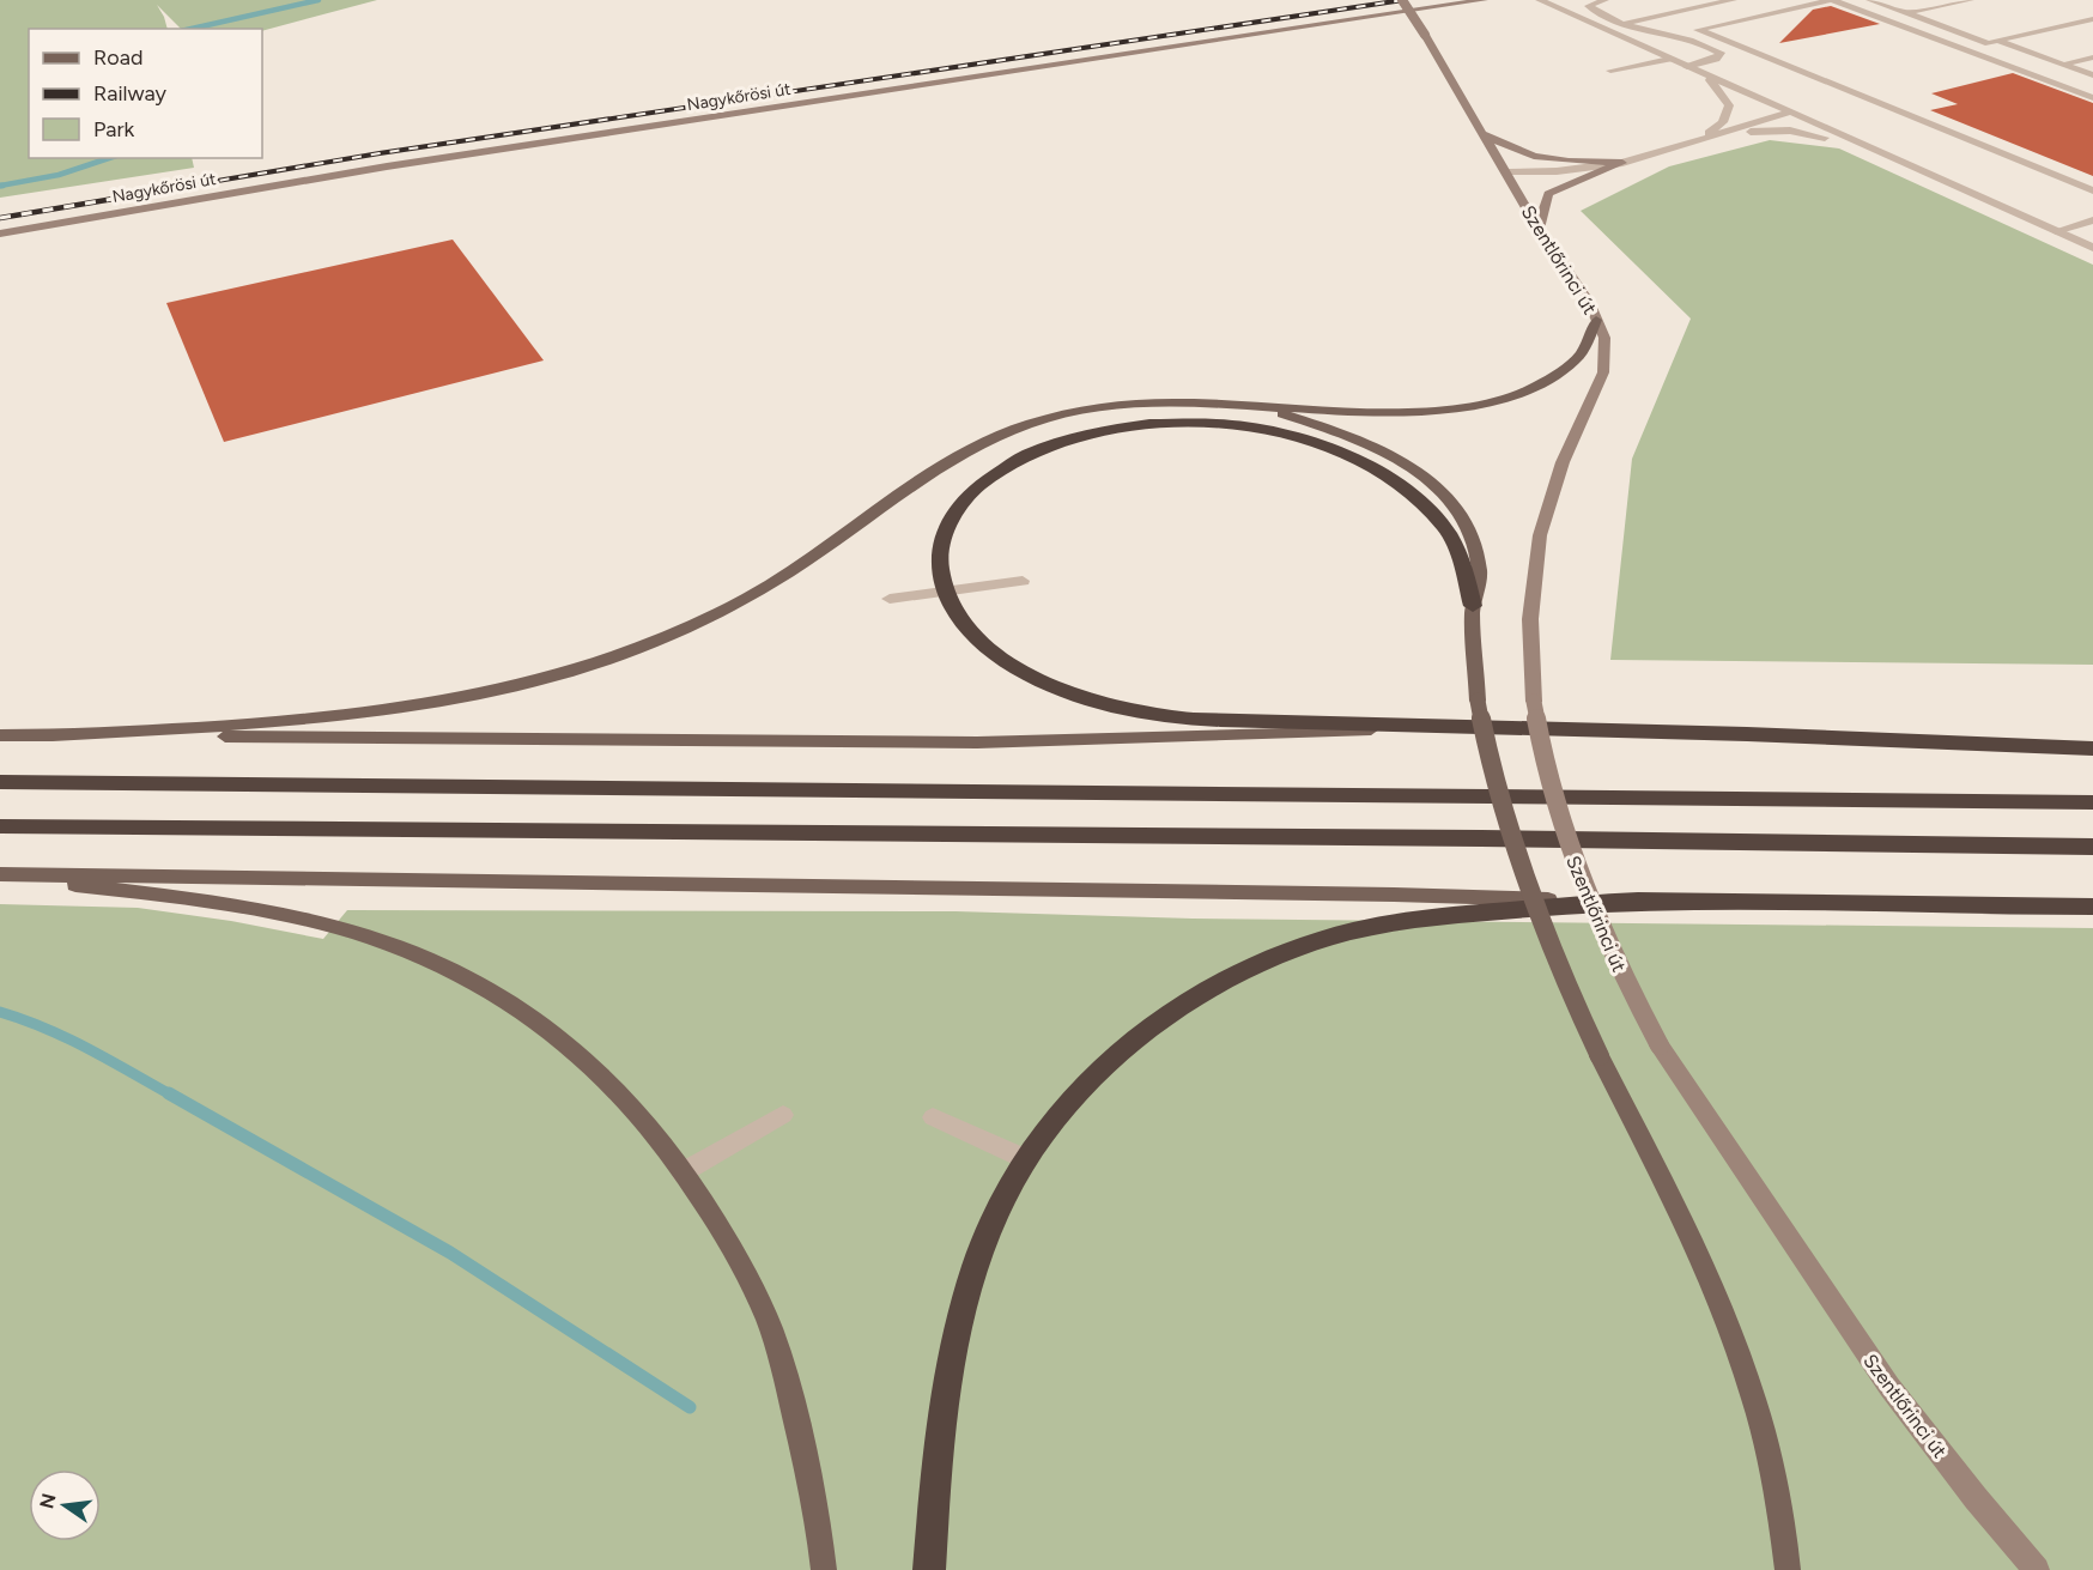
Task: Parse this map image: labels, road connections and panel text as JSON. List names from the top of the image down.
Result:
{
  "streets": {
    "main road": ["Nagykőrösi út", "Szentlőrinci út"]
  },
  "legend": ["Road", "Railway", "Park"],
  "north": "left"
}
